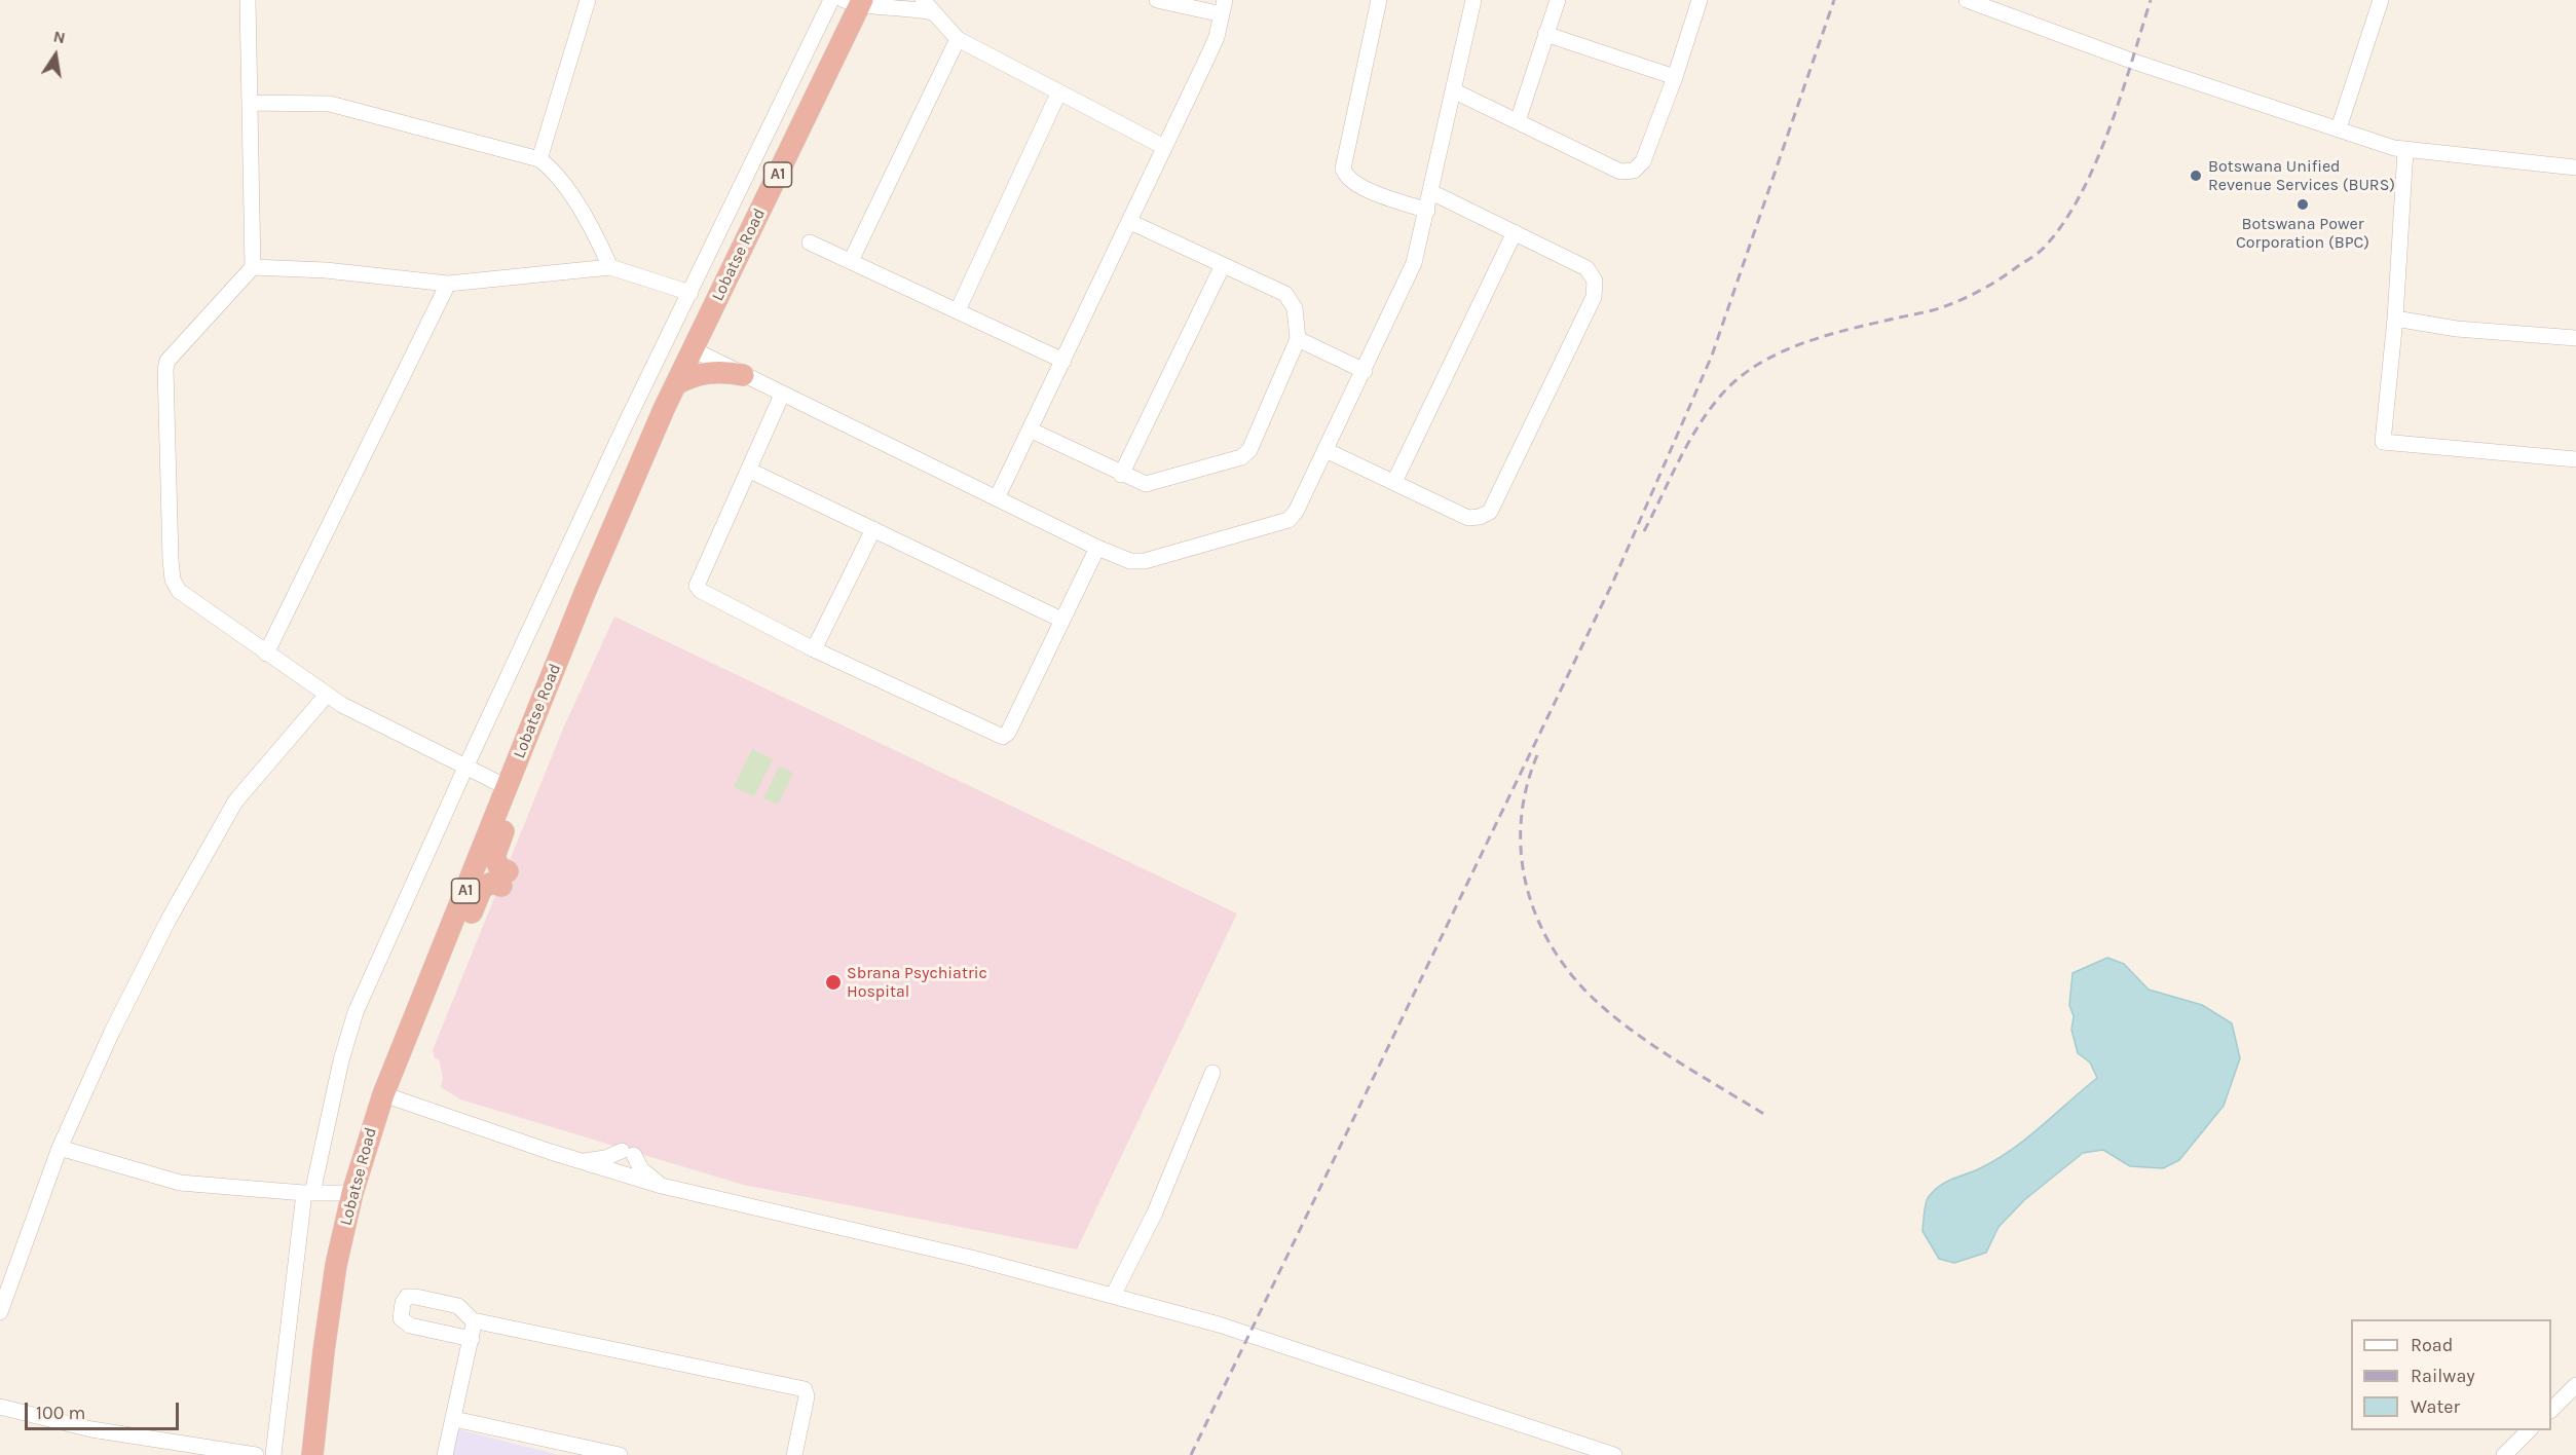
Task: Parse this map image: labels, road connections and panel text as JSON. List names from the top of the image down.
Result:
{
  "streets": {
    "highway": ["A1", "Lobatse Road"]
  },
  "places": ["Botswana Unified Revenue Services (BURS)", "Botswana Power Corporation (BPC)", "Sbrana Psychiatric Hospital"],
  "legend": ["Road", "Railway", "Water"],
  "scale_bar": "100 m",
  "north": "top"
}
